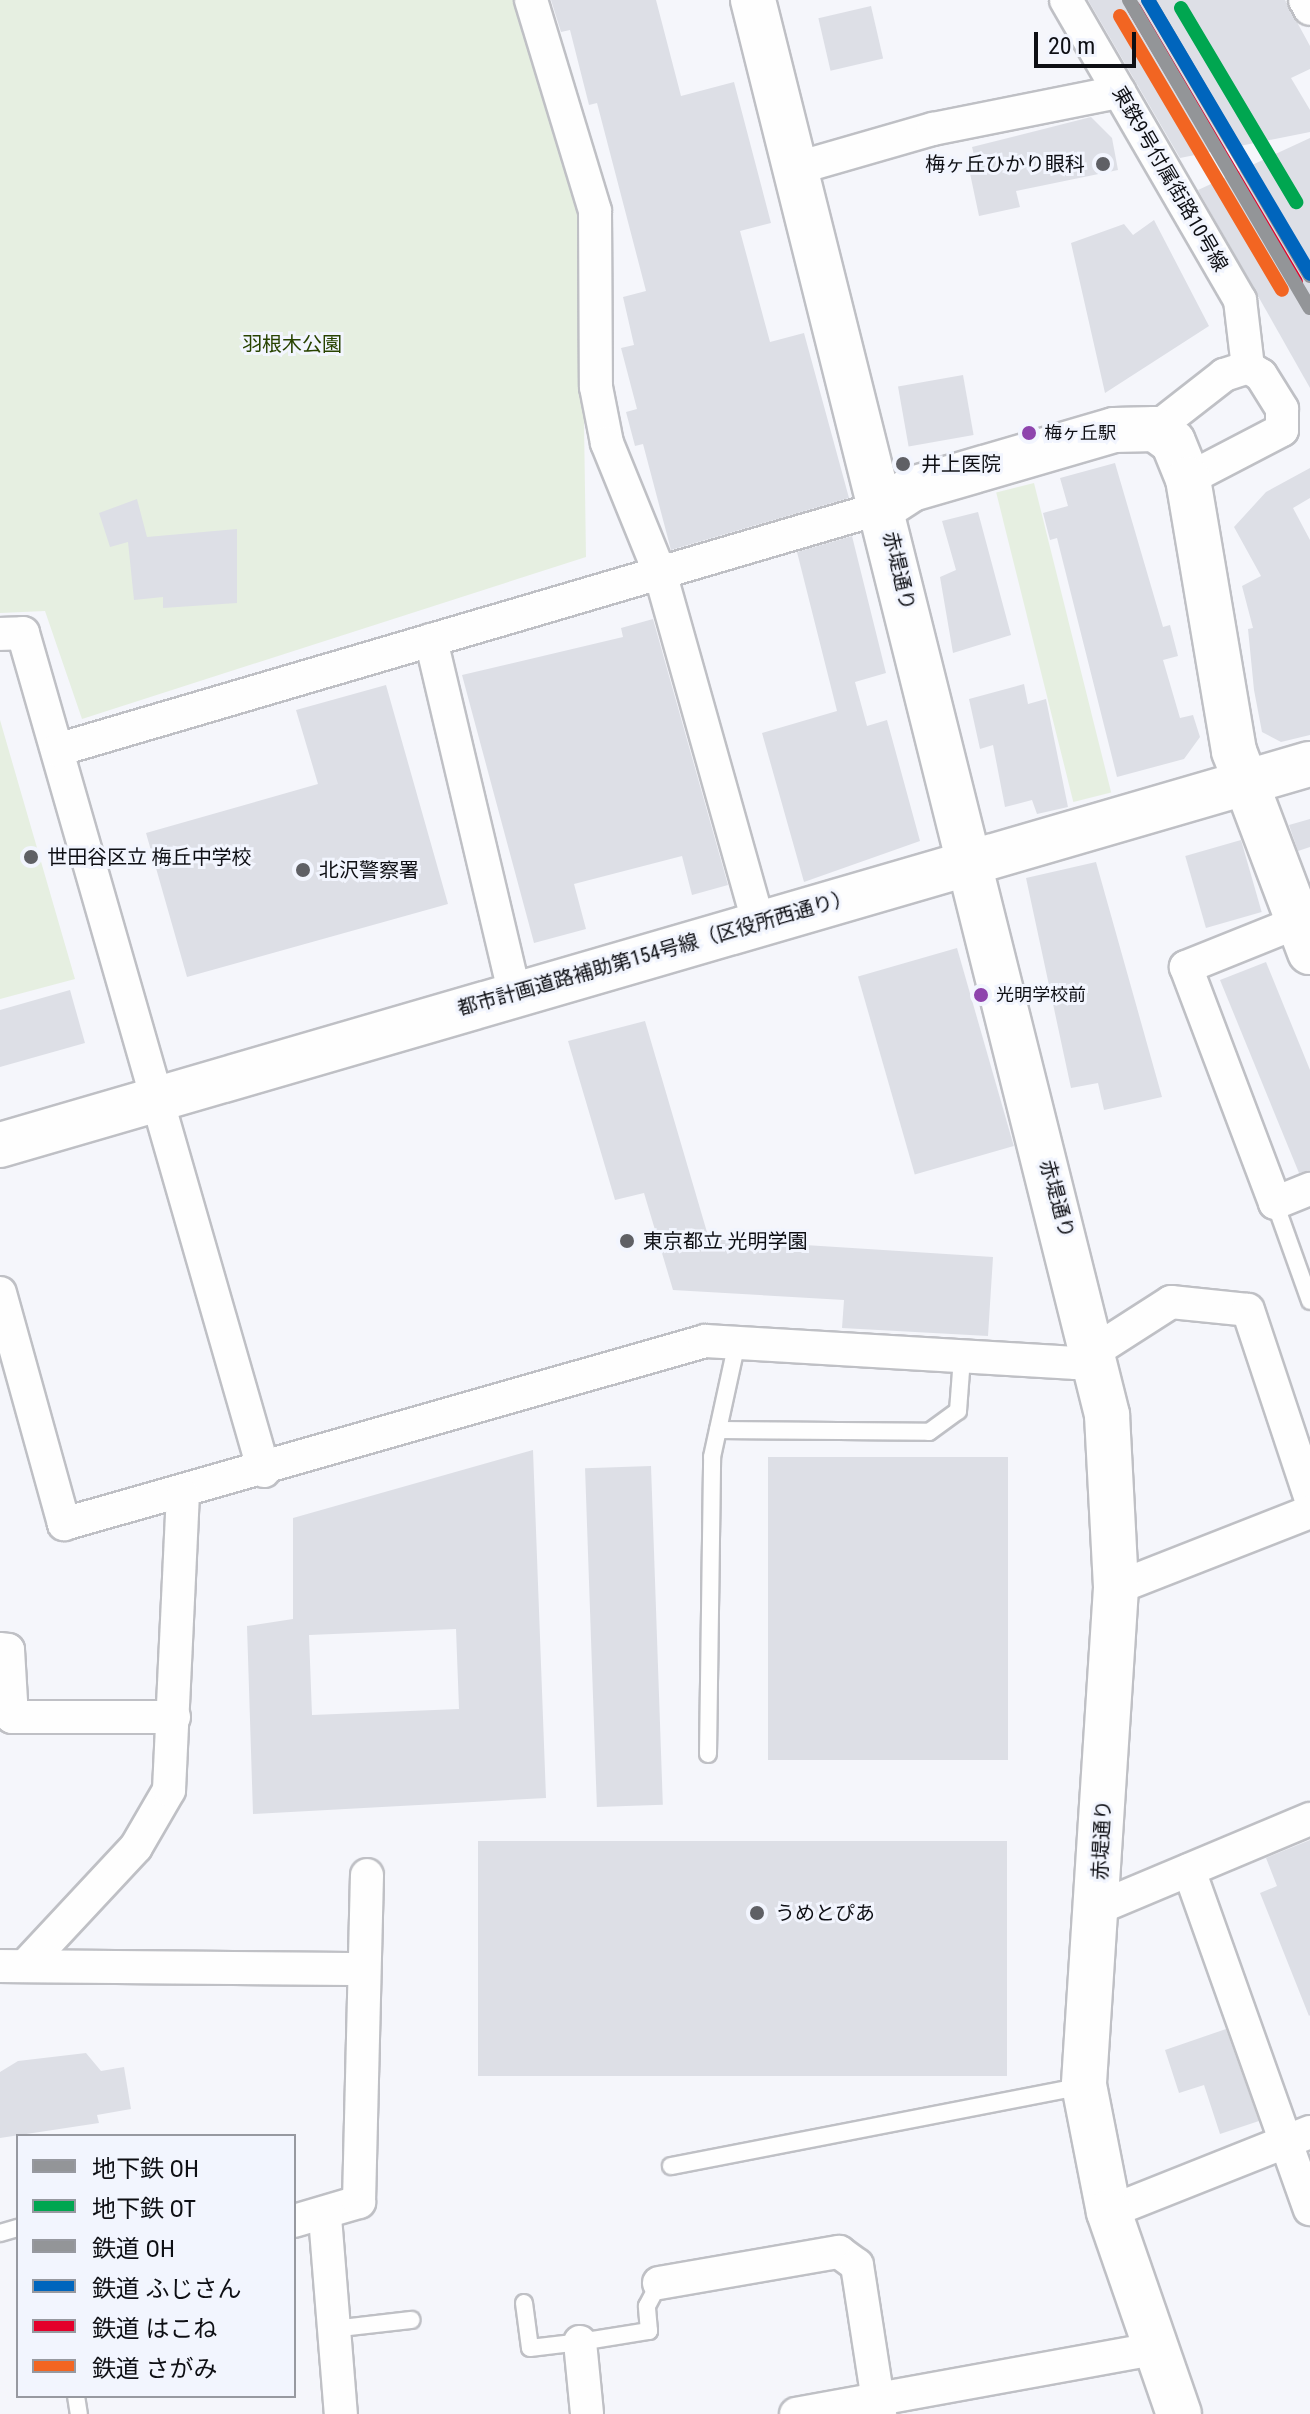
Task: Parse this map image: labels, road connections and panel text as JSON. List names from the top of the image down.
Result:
{
  "streets": {
    "street": ["東鉄9号付属街路10号線", "赤堤通り", "都市計画道路補助第154号線（区役所西通り）"]
  },
  "crossings": [
    ["赤堤通り", "都市計画道路補助第154号線（区役所西通り）"]
  ],
  "parks": ["羽根木公園"],
  "places": [
    "梅ヶ丘ひかり眼科",
    "梅ヶ丘駅",
    "井上医院",
    "世田谷区立 梅丘中学校",
    "北沢警察署",
    "光明学校前",
    "東京都立 光明学園",
    "うめとぴあ"
  ],
  "lines": [
    "metro line OH",
    "rail line OH",
    "rail line ふじさん",
    "metro line OT",
    "rail line はこね",
    "rail line さがみ"
  ],
  "legend": [
    "地下鉄 OH",
    "地下鉄 OT",
    "鉄道 OH",
    "鉄道 ふじさん",
    "鉄道 はこね",
    "鉄道 さがみ"
  ],
  "scale_bar": "20 m"
}
